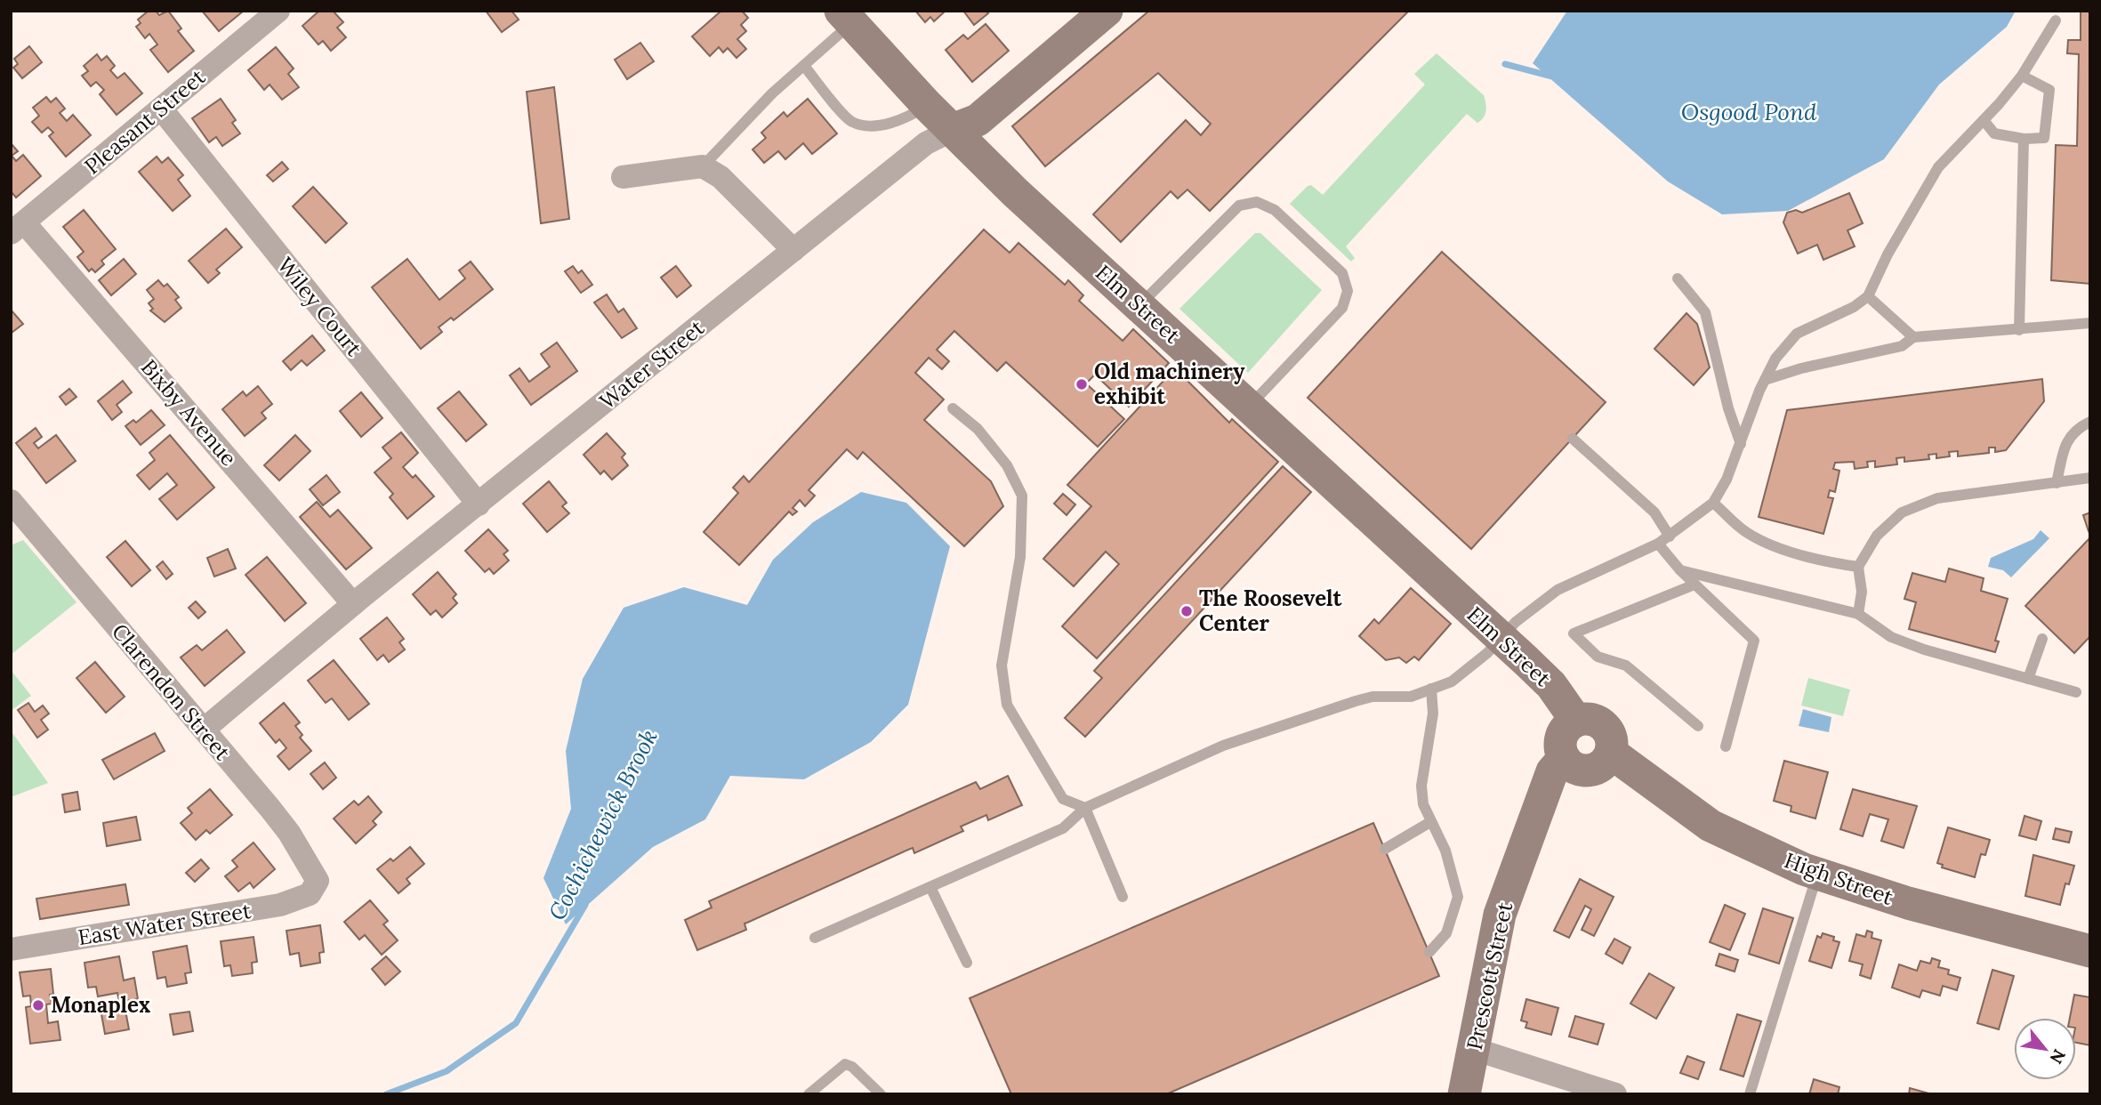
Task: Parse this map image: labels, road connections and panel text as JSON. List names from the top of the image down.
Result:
{
  "streets": {
    "street": [
      "Pleasant Street",
      "Elm Street",
      "Wiley Court",
      "Water Street",
      "Bixby Avenue",
      "Clarendon Street",
      "High Street",
      "East Water Street",
      "Prescott Street"
    ]
  },
  "crossings": [
    ["Pleasant Street", "Wiley Court"],
    ["Pleasant Street", "Bixby Avenue"],
    ["Elm Street", "Water Street"],
    ["Elm Street", "High Street"],
    ["Elm Street", "Prescott Street"],
    ["Wiley Court", "Water Street"],
    ["Water Street", "Bixby Avenue"],
    ["Water Street", "Clarendon Street"],
    ["Clarendon Street", "East Water Street"],
    ["High Street", "Prescott Street"]
  ],
  "water": ["Osgood Pond", "Cochichewick Brook"],
  "places": ["Old machinery exhibit", "The Roosevelt Center", "Monaplex"],
  "north": "bottom right"
}
